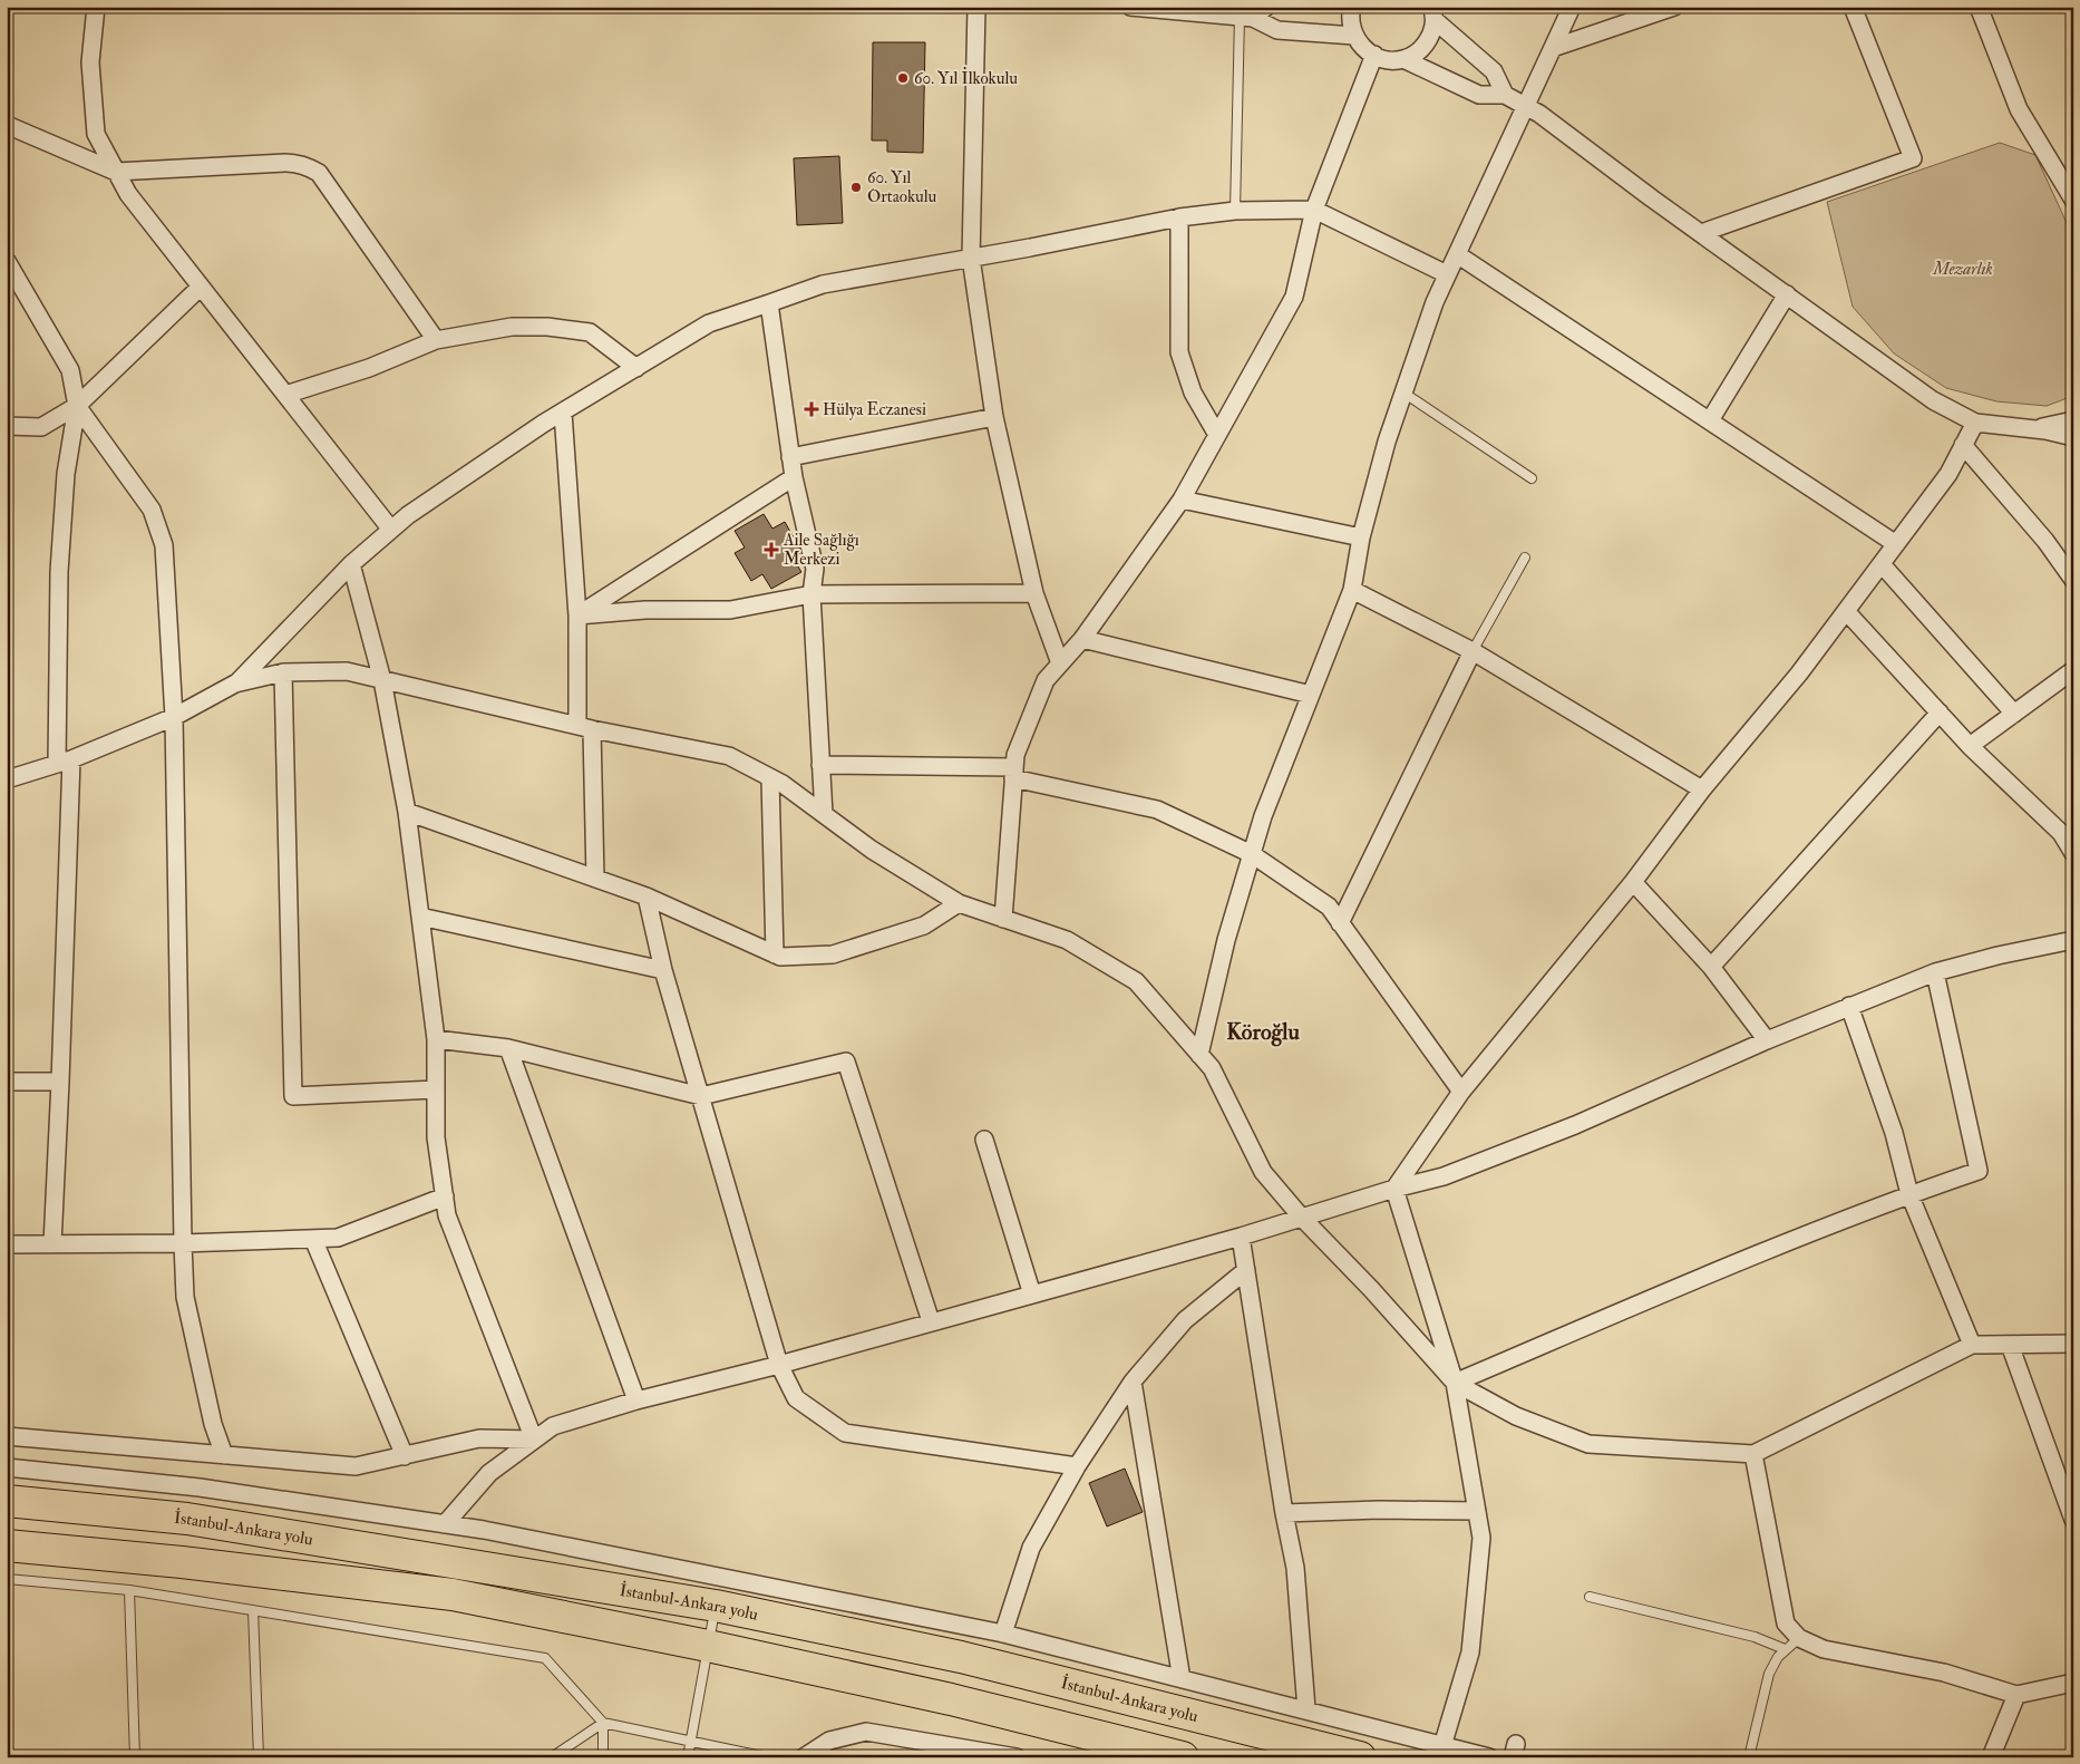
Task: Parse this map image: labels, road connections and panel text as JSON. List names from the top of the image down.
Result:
{
  "streets": {
    "highway": ["İstanbul-Ankara yolu"]
  },
  "districts": ["Köroğlu"],
  "parks": ["Mezarlık"],
  "places": {
    "other": ["60. Yıl İlkokulu", "60. Yıl Ortaokulu"],
    "health": ["Hülya Eczanesi", "Aile Sağlığı Merkezi"]
  }
}
